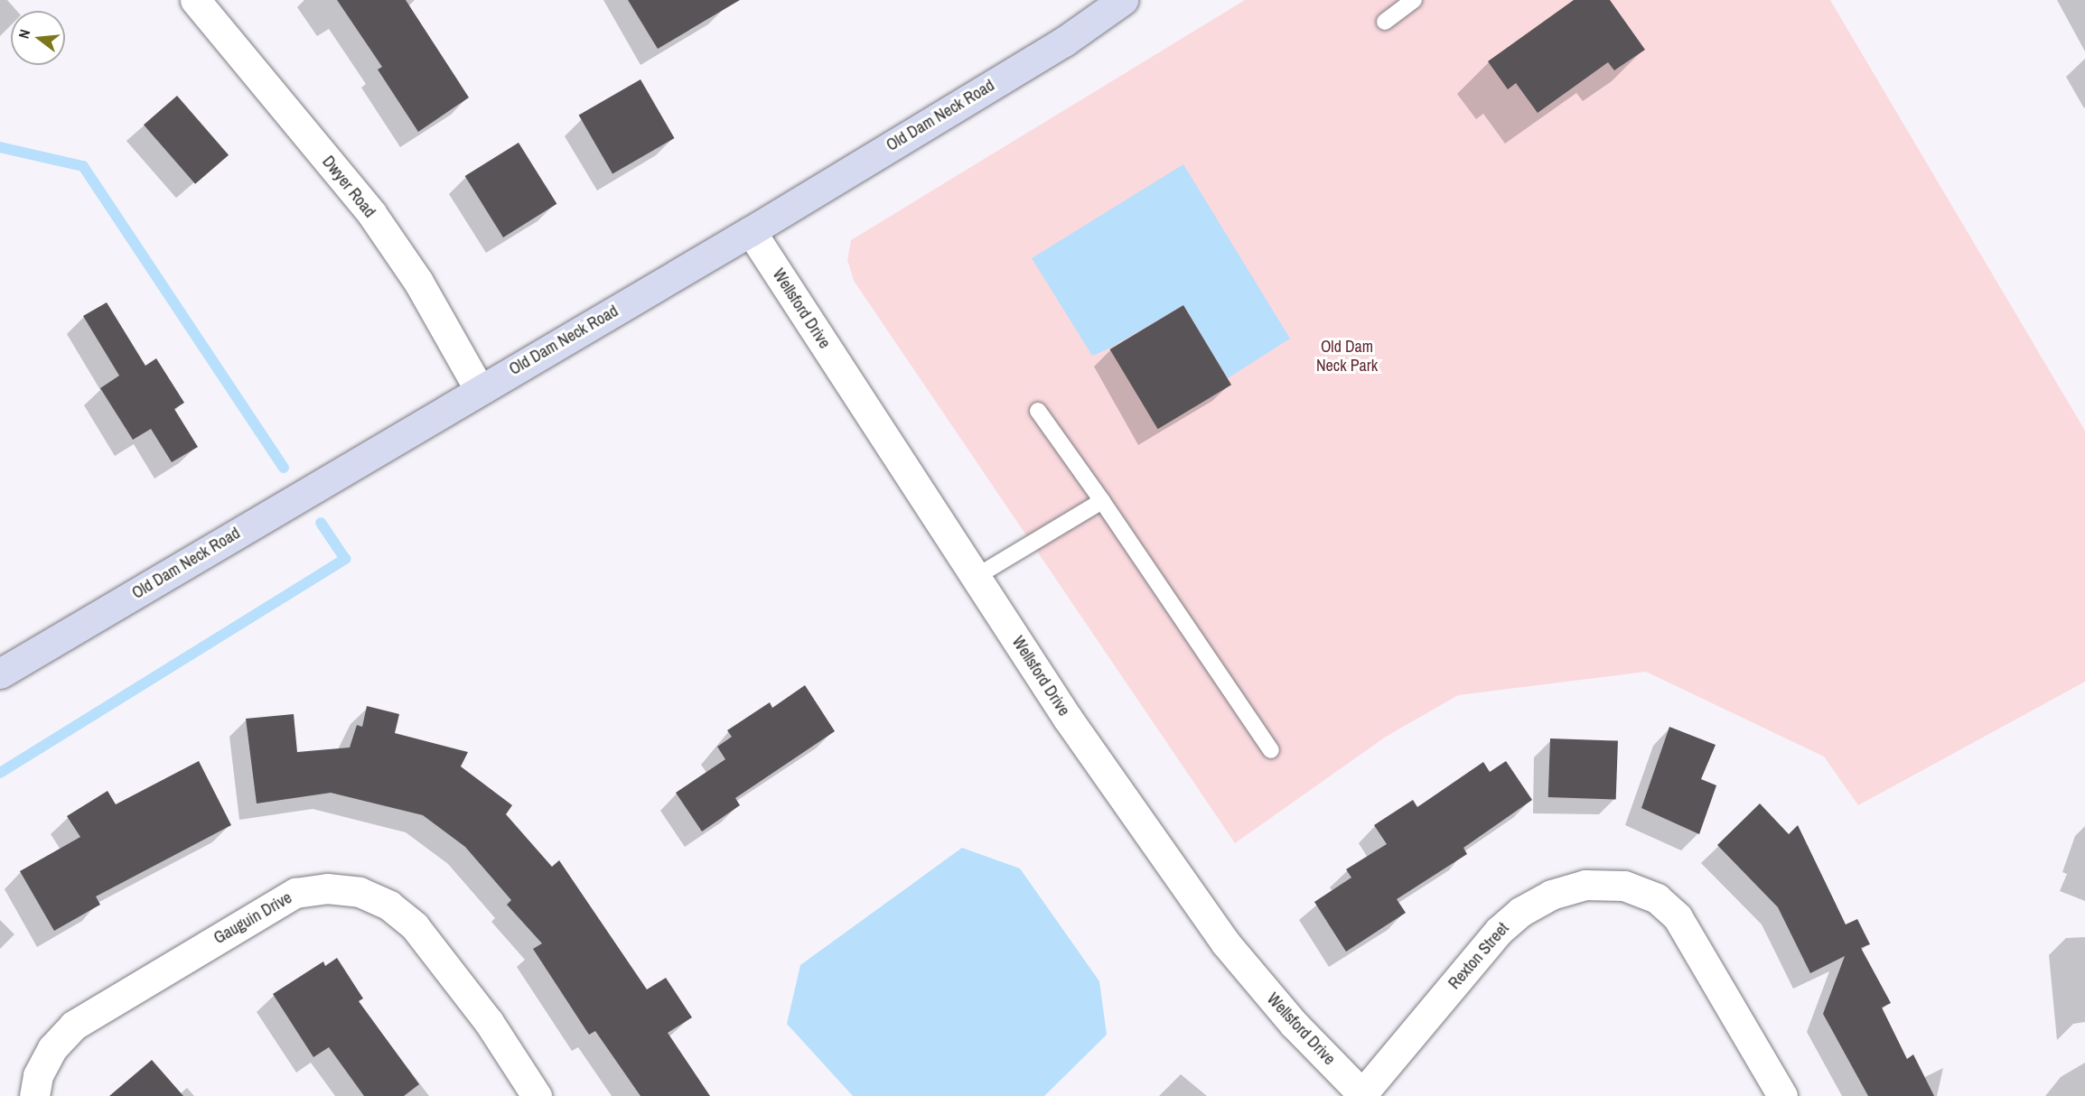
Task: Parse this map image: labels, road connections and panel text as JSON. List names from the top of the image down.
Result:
{
  "streets": {
    "street": [
      "Old Dam Neck Road",
      "Dwyer Road",
      "Wellsford Drive",
      "Gauguin Drive",
      "Rexton Street"
    ]
  },
  "crossings": [
    ["Old Dam Neck Road", "Dwyer Road"],
    ["Old Dam Neck Road", "Wellsford Drive"],
    ["Wellsford Drive", "Rexton Street"]
  ],
  "parks": ["Old Dam Neck Park"],
  "north": "left"
}
